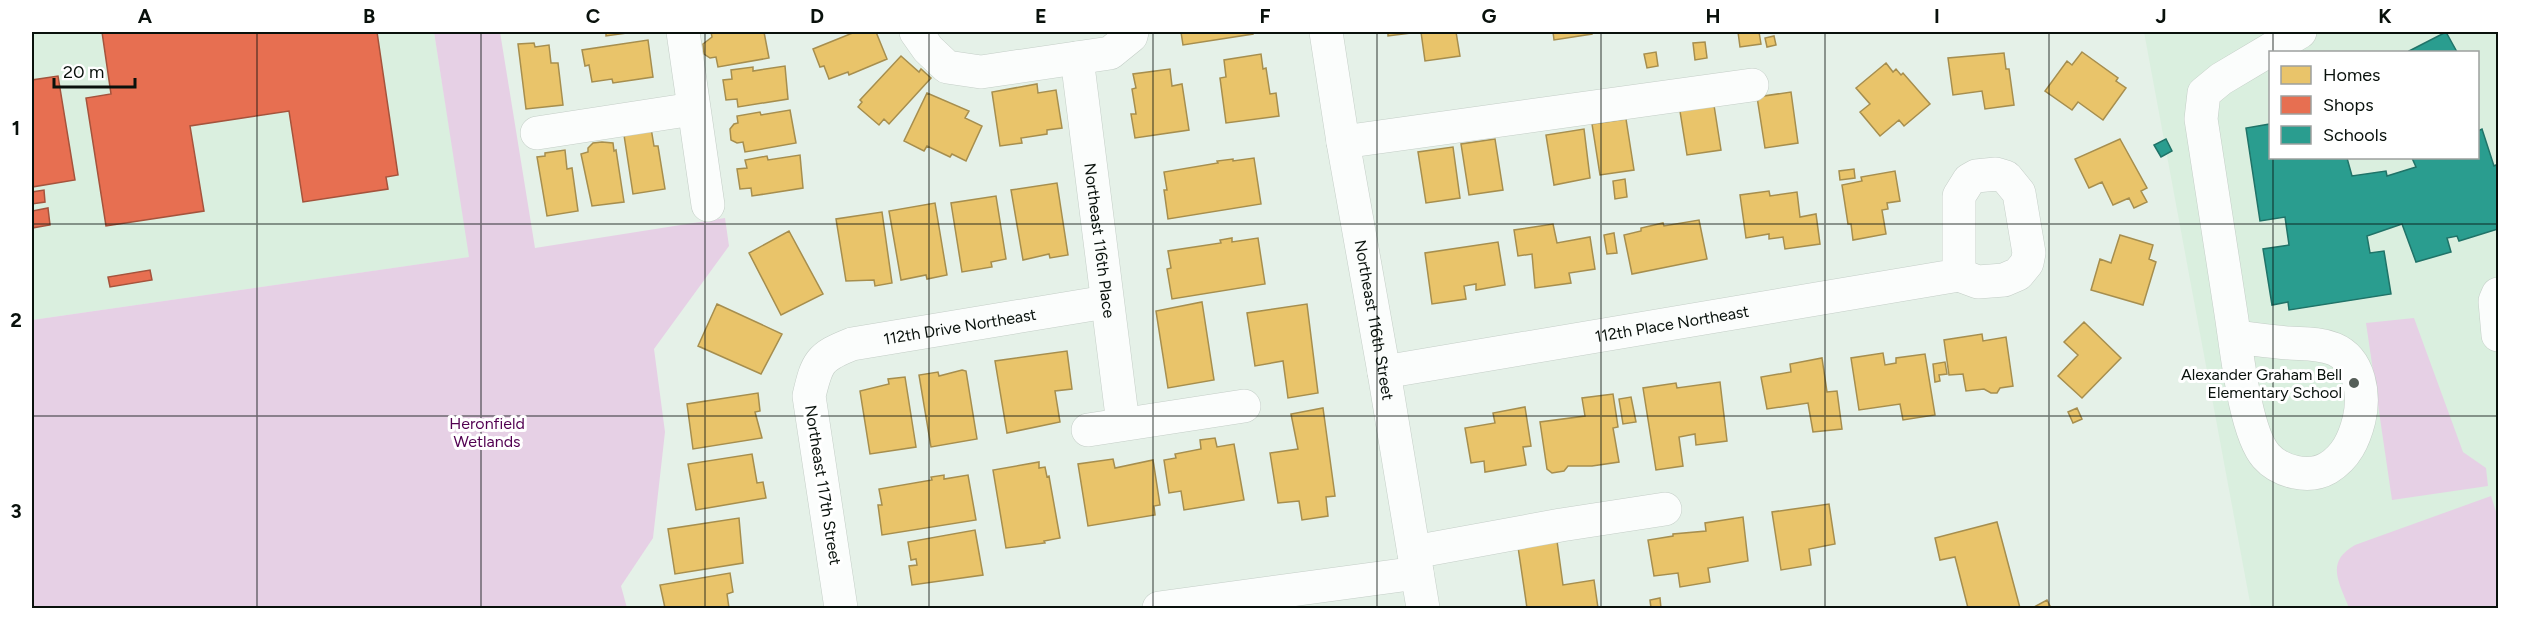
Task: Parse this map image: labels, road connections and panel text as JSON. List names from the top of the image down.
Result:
{
  "streets": {
    "street": [
      "Northeast 116th Place",
      "Northeast 116th Street",
      "112th Place Northeast",
      "112th Drive Northeast",
      "Northeast 117th Street"
    ]
  },
  "crossings": [
    ["Northeast 116th Place", "112th Drive Northeast"],
    ["Northeast 116th Street", "112th Place Northeast"],
    ["112th Drive Northeast", "Northeast 117th Street"]
  ],
  "parks": ["Heronfield Wetlands"],
  "places": ["Alexander Graham Bell Elementary School"],
  "legend": ["Homes", "Shops", "Schools"],
  "scale_bar": "20 m",
  "grid": {
    "columns": [
      "A",
      "B",
      "C",
      "D",
      "E",
      "F",
      "G",
      "H",
      "I",
      "J",
      "K"
    ],
    "rows": ["1", "2", "3"]
  }
}
